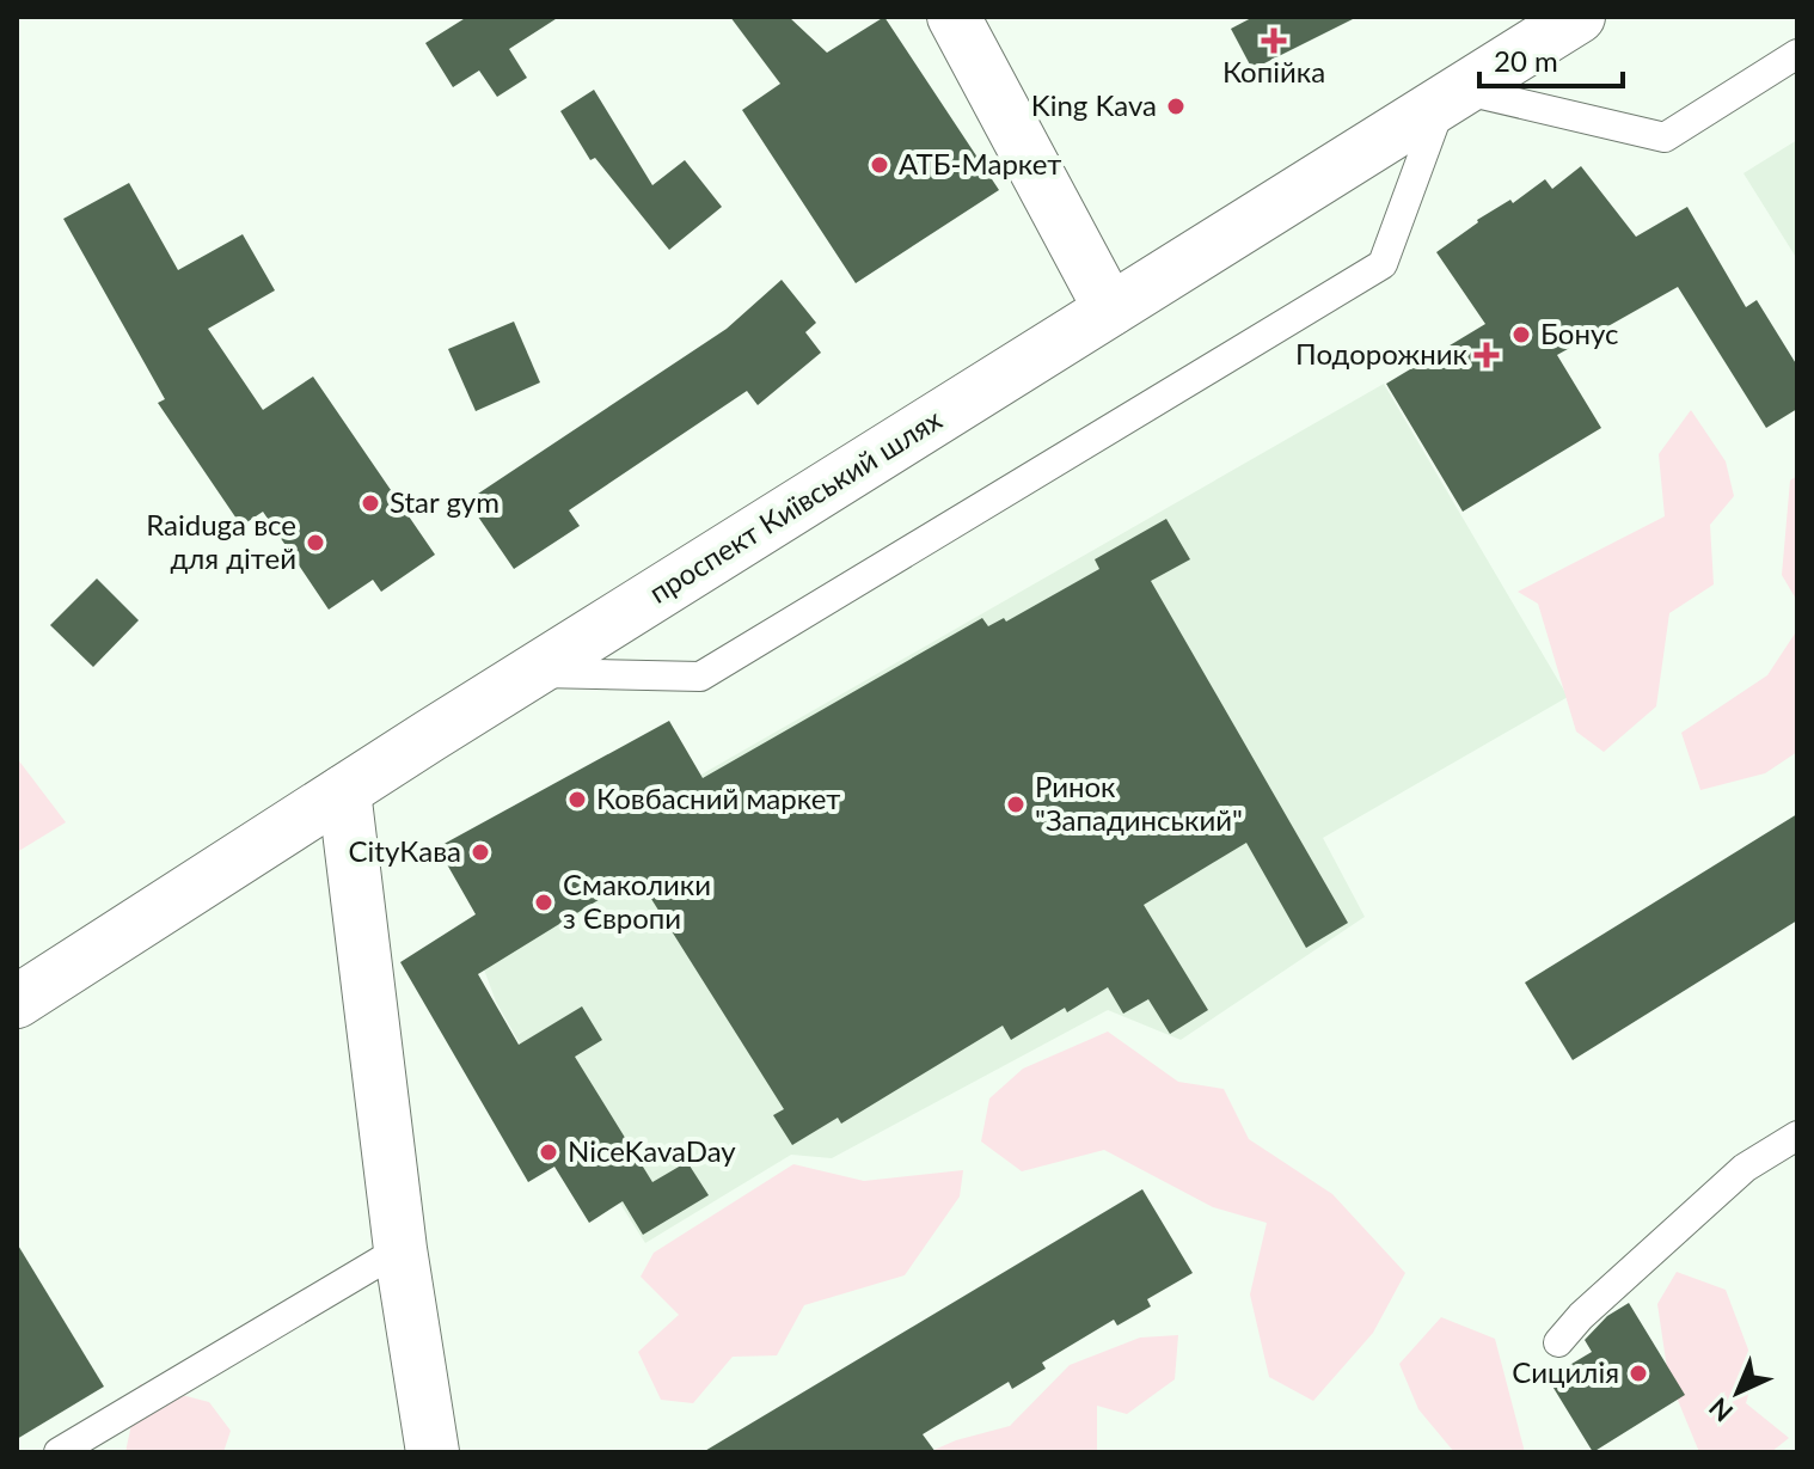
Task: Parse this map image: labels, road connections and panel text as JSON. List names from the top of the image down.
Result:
{
  "streets": {
    "main road": ["проспект Київський шлях"]
  },
  "places": {
    "health": ["Копійка", "Подорожник"],
    "other": [
      "King Kava",
      "АТБ-Маркет",
      "Бонус",
      "Star gym",
      "Raiduga все для дітей",
      "Ковбасний маркет",
      "Ринок \"Западинський\"",
      "CityКава",
      "Смаколики з Європи",
      "NiceKavaDay",
      "Сицилія"
    ]
  },
  "scale_bar": "20 m",
  "north": "bottom left"
}
